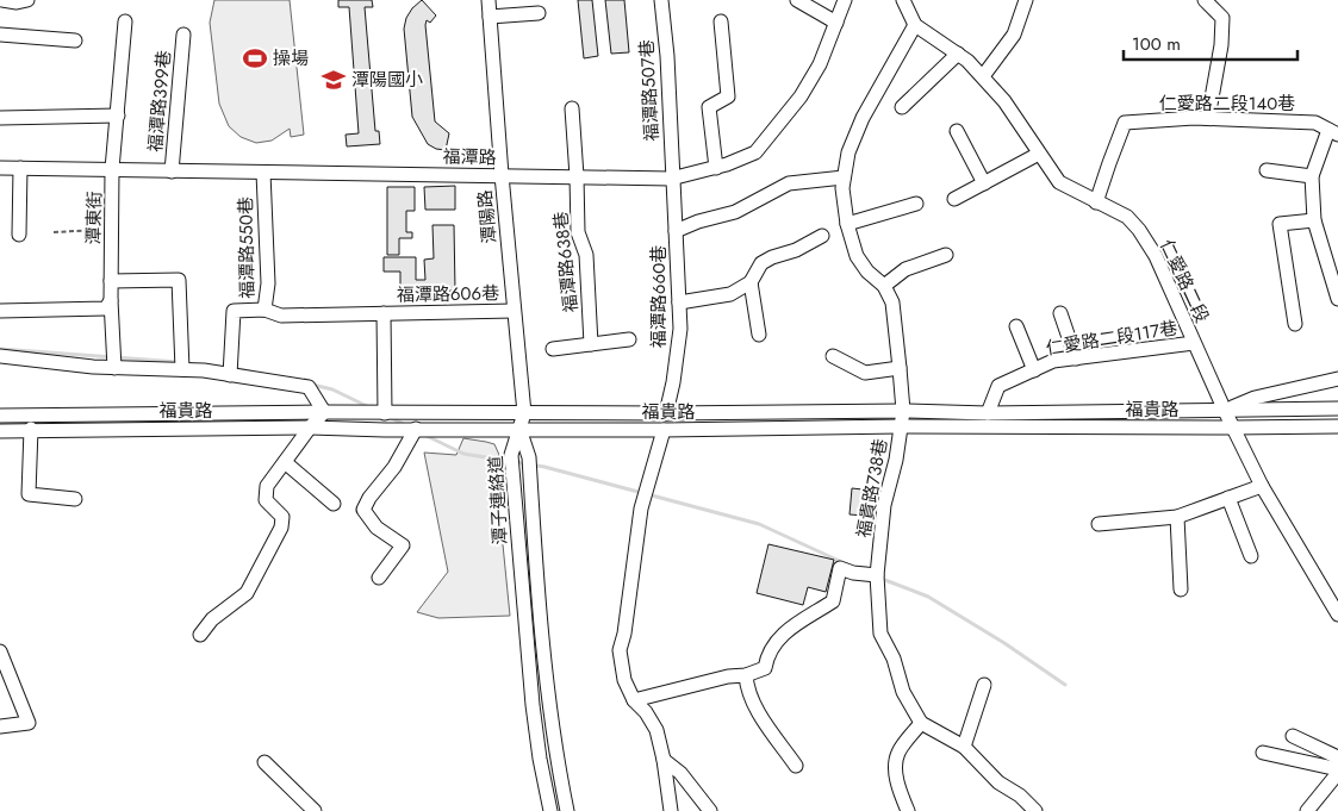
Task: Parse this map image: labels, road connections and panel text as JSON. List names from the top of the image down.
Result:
{
  "streets": {
    "street": [
      "福潭路507巷",
      "福潭路399巷",
      "仁愛路二段140巷",
      "福潭路",
      "潭陽路",
      "潭東街",
      "福潭路550巷",
      "福潭路638巷",
      "仁愛路二段",
      "福潭路606巷",
      "福潭路660巷",
      "仁愛路二段117巷",
      "福貴路",
      "福貴路738巷",
      "潭子連絡道"
    ]
  },
  "crossings": [
    ["福潭路507巷", "福潭路"],
    ["福潭路507巷", "福潭路660巷"],
    ["福潭路399巷", "福潭路"],
    ["仁愛路二段140巷", "仁愛路二段"],
    ["福潭路", "潭陽路"],
    ["福潭路", "潭東街"],
    ["福潭路", "福潭路550巷"],
    ["福潭路", "福潭路638巷"],
    ["福潭路", "福潭路660巷"],
    ["潭陽路", "福潭路606巷"],
    ["潭陽路", "福貴路"],
    ["潭陽路", "潭子連絡道"],
    ["福潭路550巷", "福潭路606巷"],
    ["仁愛路二段", "仁愛路二段117巷"],
    ["仁愛路二段", "福貴路"],
    ["福潭路660巷", "福貴路"],
    ["仁愛路二段117巷", "福貴路"],
    ["福貴路", "福貴路738巷"],
    ["福貴路", "潭子連絡道"]
  ],
  "places": {
    "sports": ["操場"],
    "school or university": ["潭陽國小"]
  },
  "scale_bar": "100 m"
}
